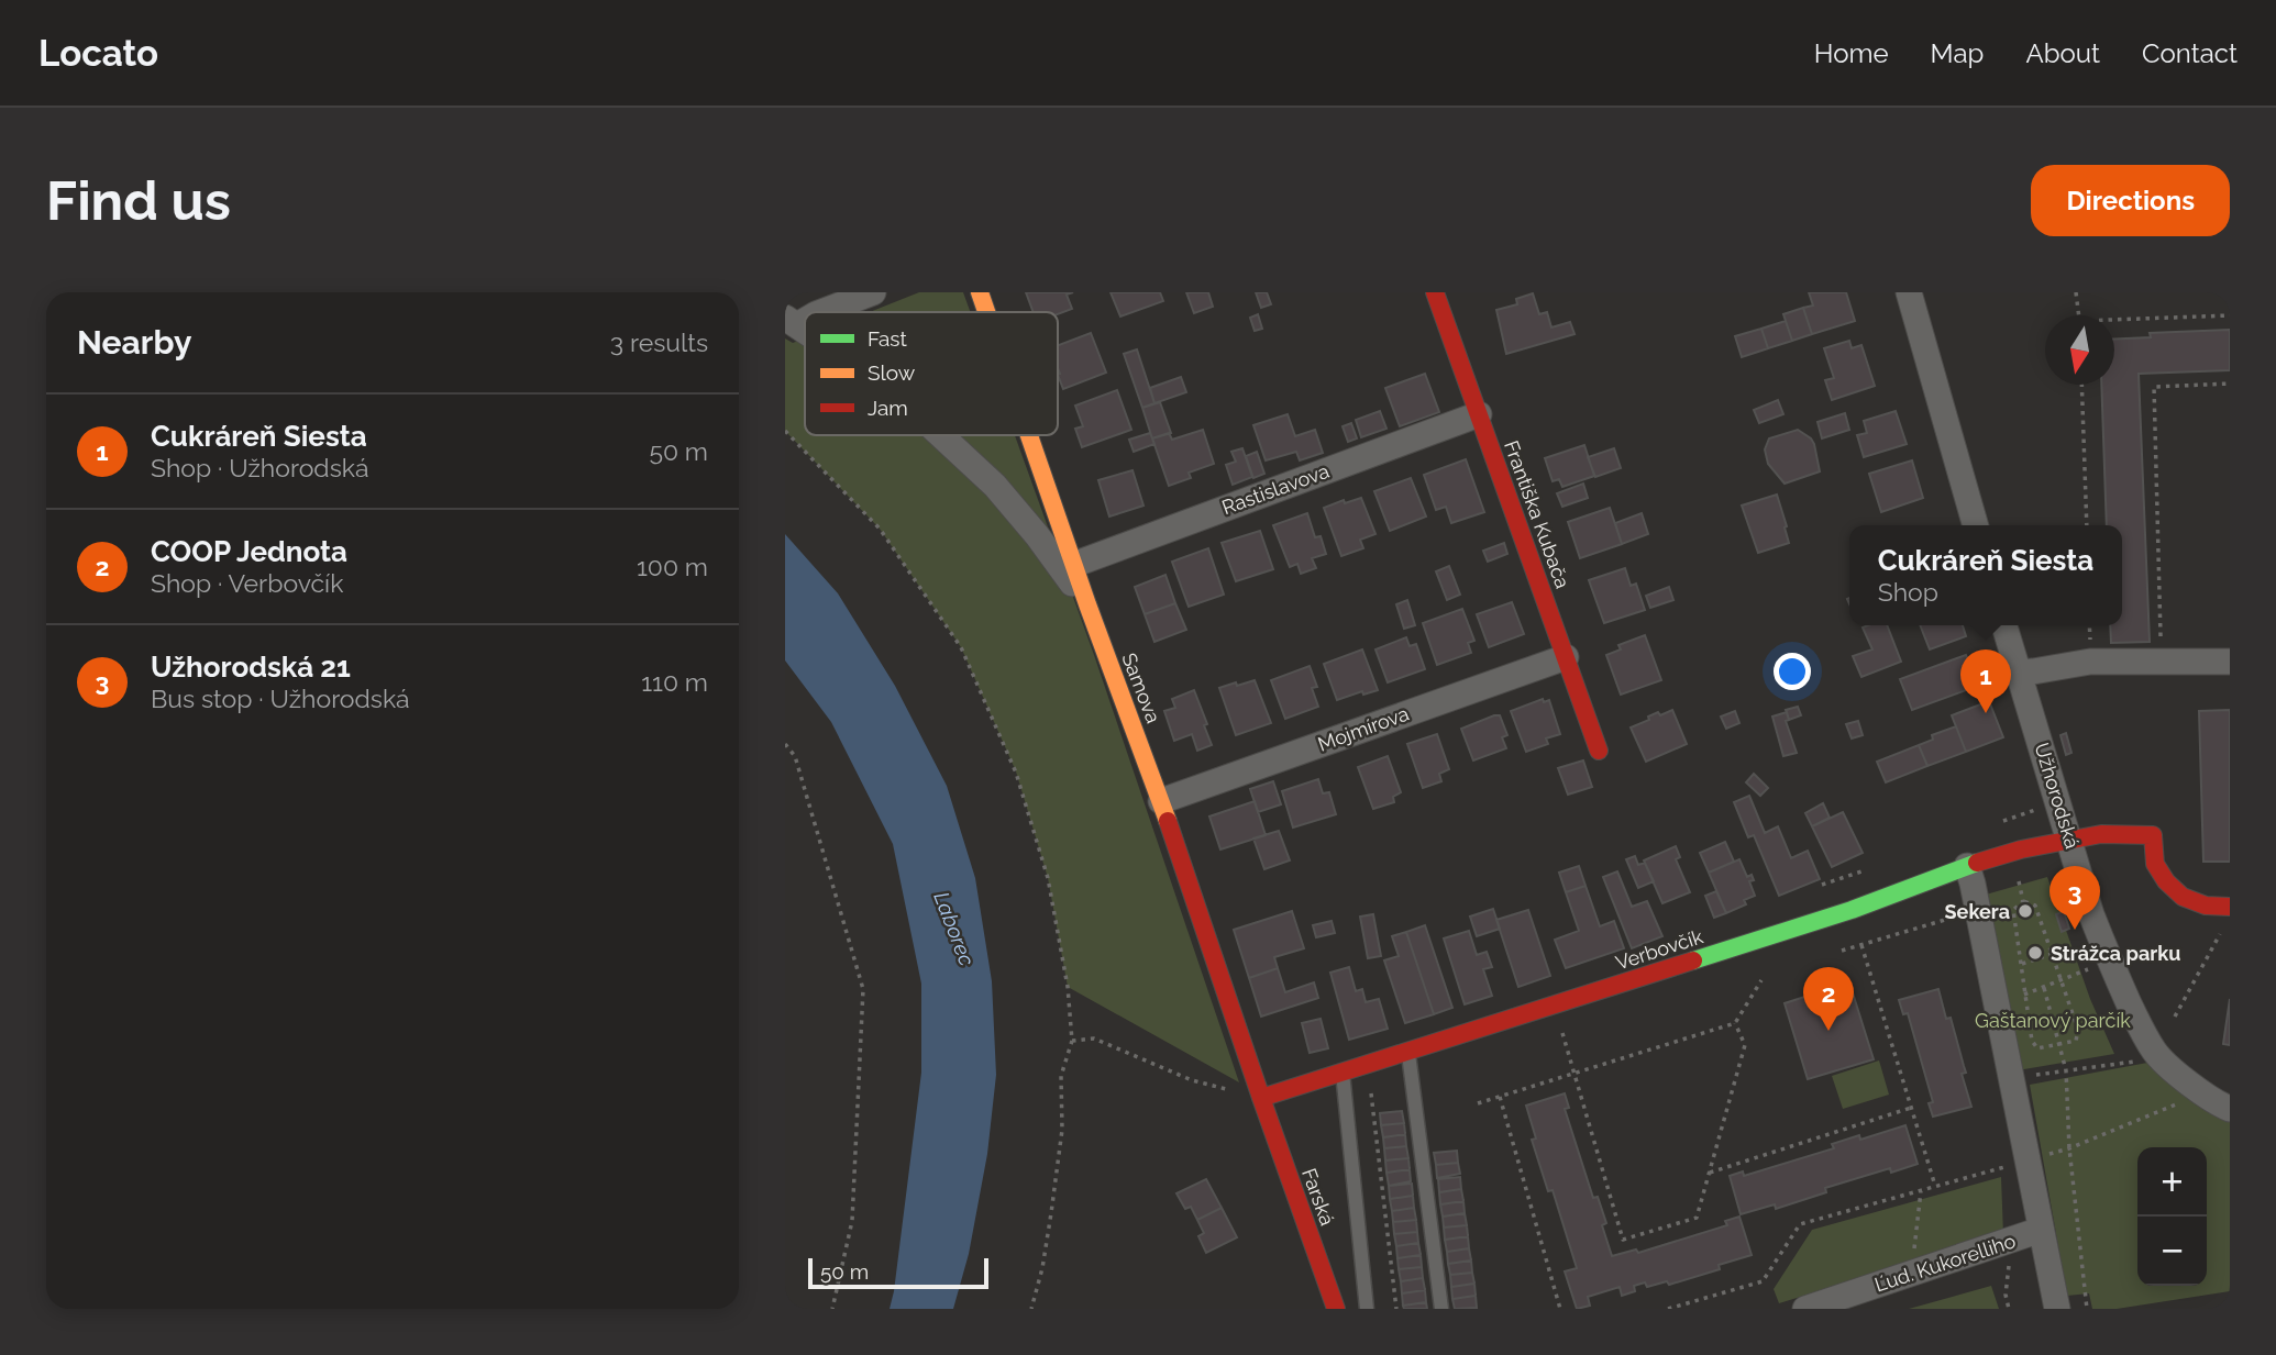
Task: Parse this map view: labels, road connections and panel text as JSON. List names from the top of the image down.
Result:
{
  "streets": {
    "street": [
      "Rastislavova",
      "Františka Kubača",
      "Samova",
      "Mojmírova",
      "Užhorodská",
      "Verbovčík",
      "Farská",
      "Ľud. Kukorelliho"
    ]
  },
  "crossings": [
    ["Rastislavova", "Františka Kubača"],
    ["Rastislavova", "Samova"],
    ["Františka Kubača", "Mojmírova"],
    ["Samova", "Mojmírova"],
    ["Samova", "Verbovčík"],
    ["Samova", "Farská"],
    ["Užhorodská", "Verbovčík"],
    ["Verbovčík", "Farská"]
  ],
  "water": ["Laborec"],
  "parks": ["Gaštanový parčík"],
  "places": ["Sekera", "Strážca parku"],
  "legend": ["Fast", "Slow", "Jam"],
  "scale_bar": "50 m",
  "north": "bottom",
  "page": {
    "header": "Locato",
    "nav": [
      "Home",
      "Map",
      "About",
      "Contact"
    ],
    "buttons": "Directions",
    "title": "Find us",
    "heading": ["Nearby", "3 results"],
    "list": [
      {
        "mark": "1",
        "name": "Cukráreň Siesta",
        "note": "Shop · Užhorodská",
        "value": "50 m"
      },
      {
        "mark": "2",
        "name": "COOP Jednota",
        "note": "Shop · Verbovčík",
        "value": "100 m"
      },
      {
        "mark": "3",
        "name": "Užhorodská 21",
        "note": "Bus stop · Užhorodská",
        "value": "110 m"
      }
    ],
    "popup": ["Cukráreň Siesta", "Shop"],
    "pins": ["1", "3", "2"],
    "map_buttons": ["+", "−"],
    "scale": "50 m"
  }
}
